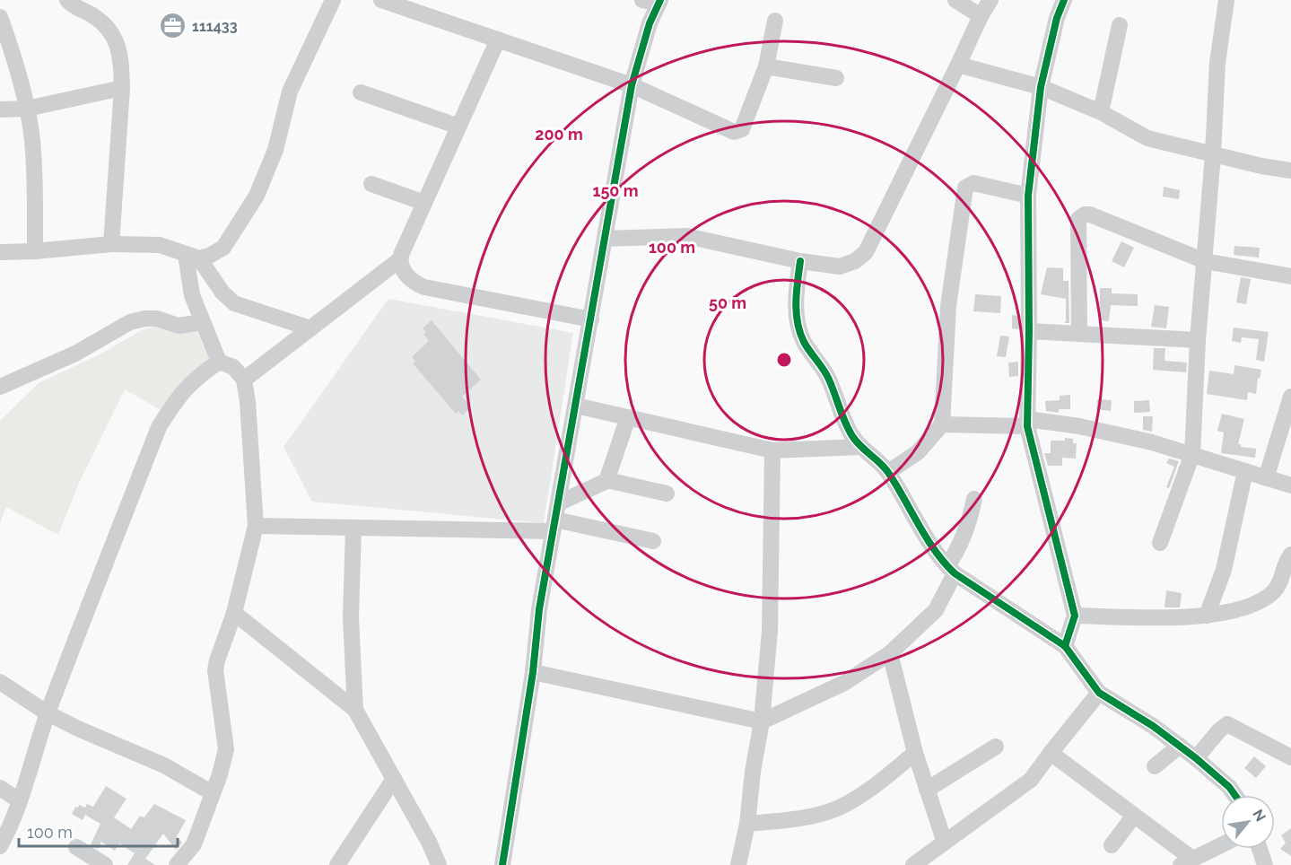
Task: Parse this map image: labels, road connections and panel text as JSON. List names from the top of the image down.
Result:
{
  "places": {
    "office": ["111433"]
  },
  "scale_bar": "100 m",
  "north": "top right",
  "rings": [
    "200 m",
    "150 m",
    "100 m",
    "50 m"
  ]
}
